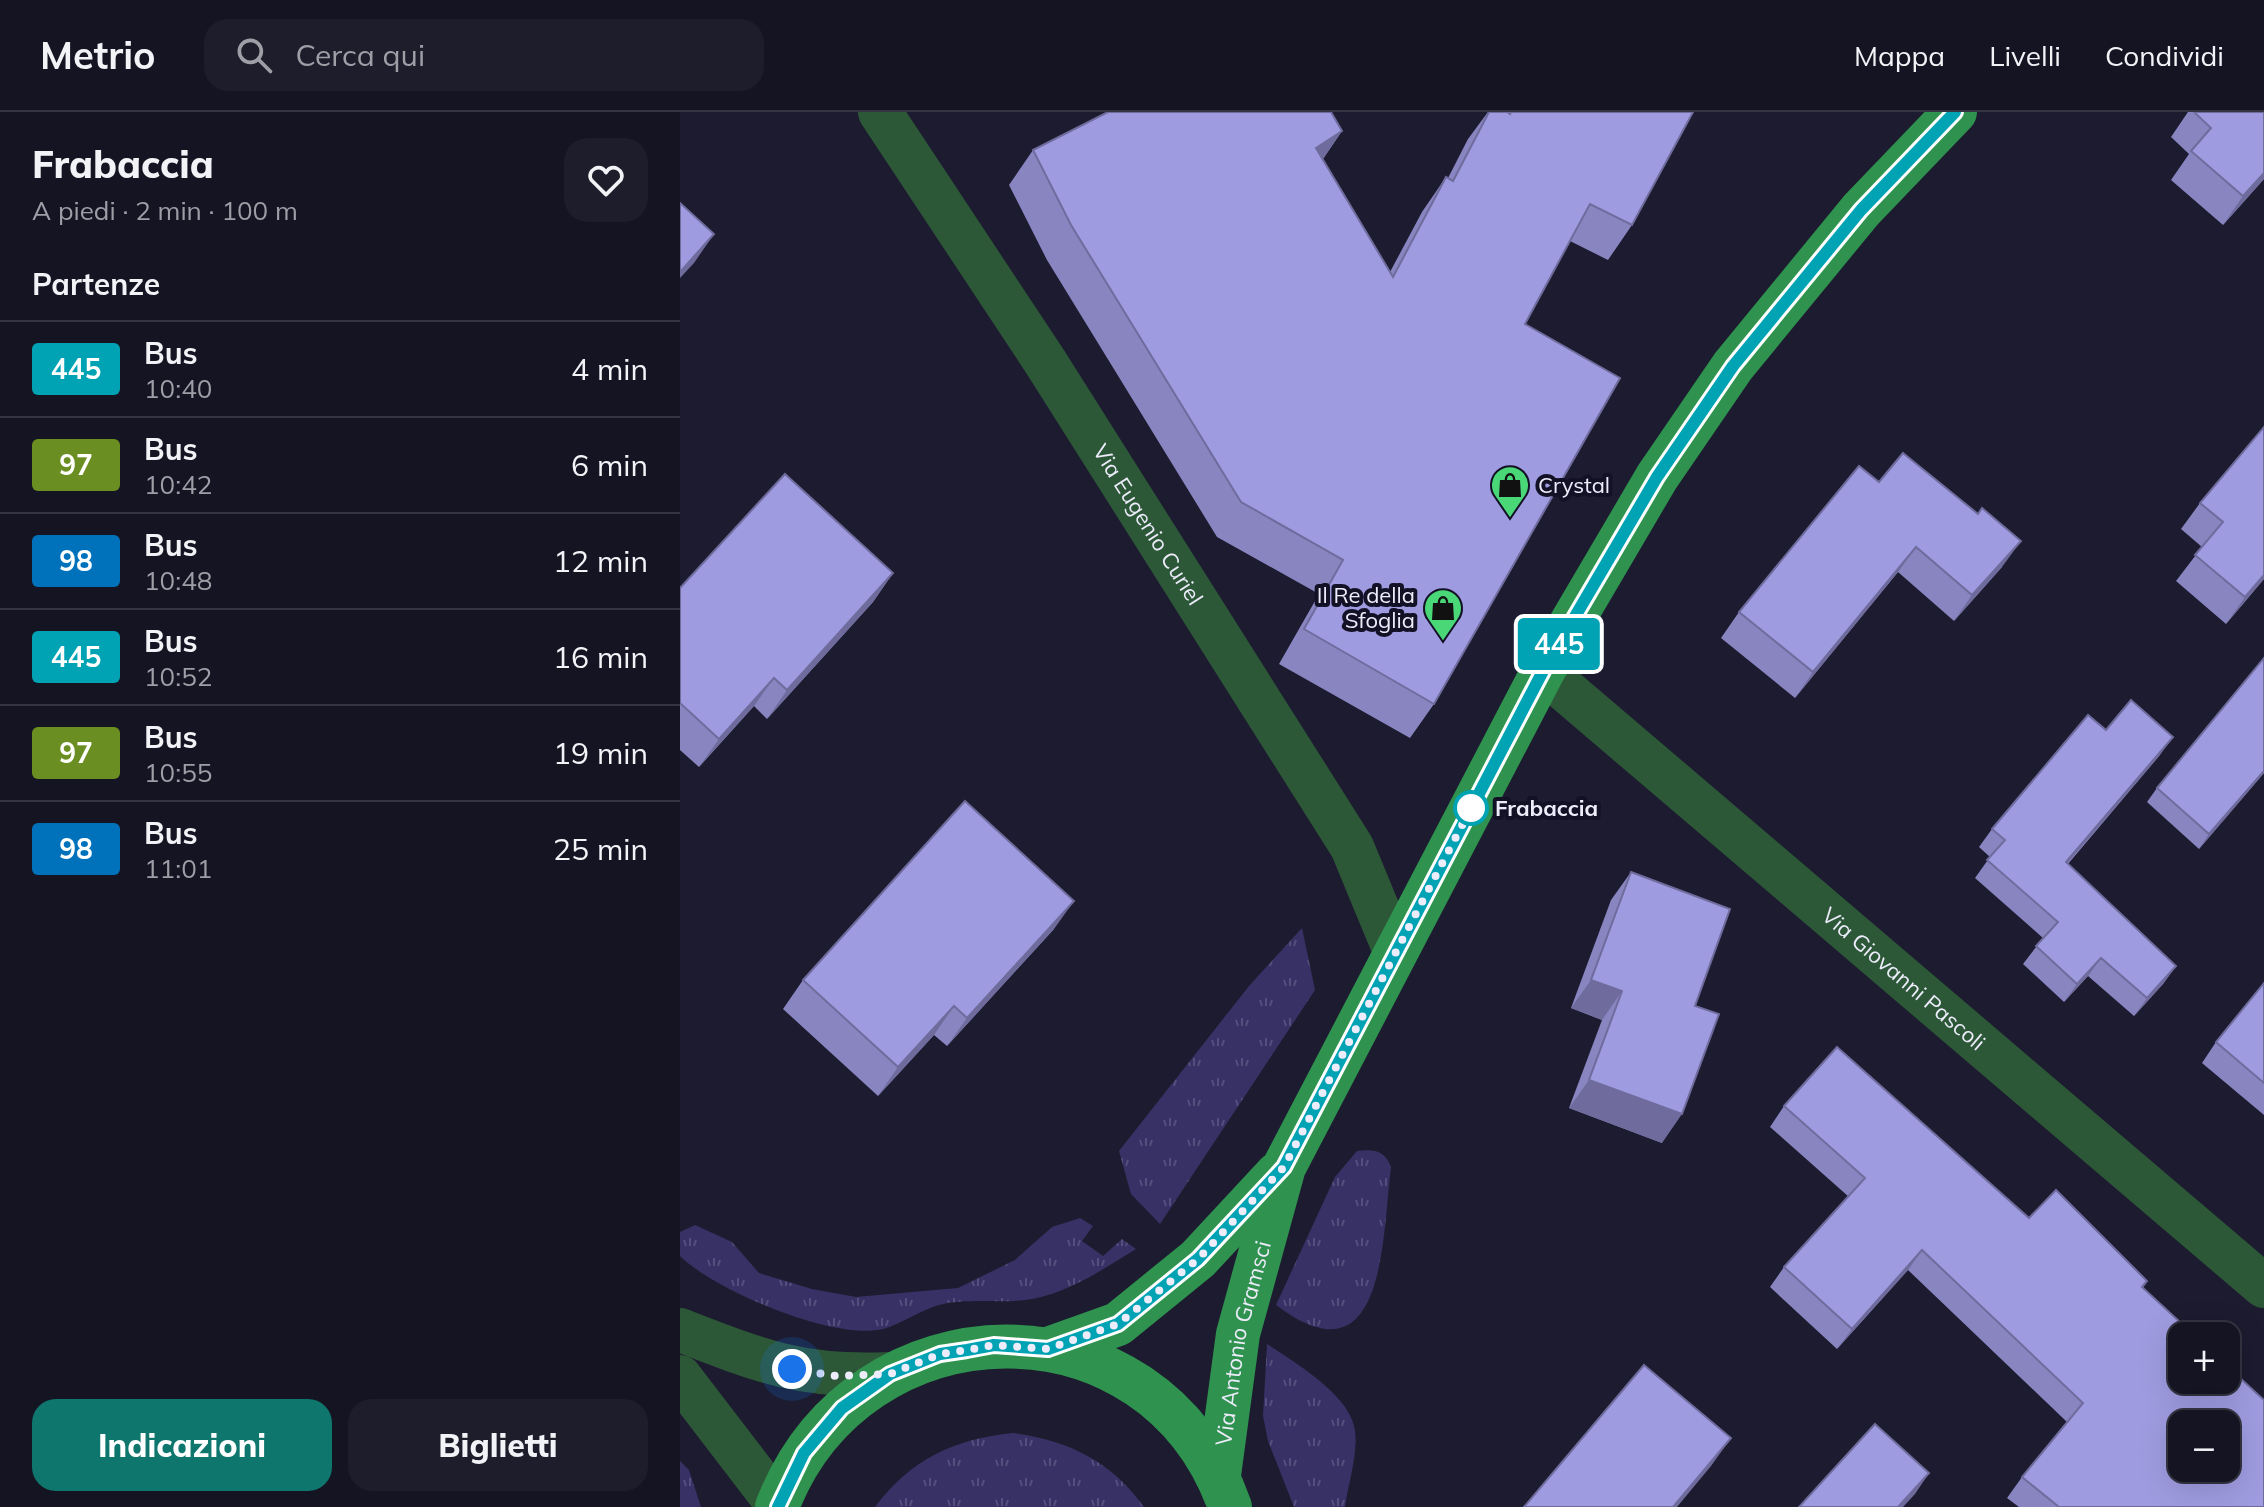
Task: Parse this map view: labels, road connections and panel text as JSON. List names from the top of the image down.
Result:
{
  "streets": {
    "main road": ["Via Antonio Gramsci"],
    "street": ["Via Eugenio Curiel", "Via Giovanni Pascoli"]
  },
  "crossings": [
    ["Via Eugenio Curiel", "Via Antonio Gramsci"],
    ["Via Giovanni Pascoli", "Via Antonio Gramsci"]
  ],
  "places": {
    "shop": ["Crystal", "Il Re della Sfoglia"],
    "other": ["Frabaccia"]
  },
  "lines": ["bus line 445"],
  "page": {
    "header": "Metrio",
    "search": "Cerca qui",
    "nav": ["Mappa", "Livelli", "Condividi"],
    "heading": [
      ["Frabaccia", "A piedi · 2 min · 100 m"],
      "Partenze"
    ],
    "on_map": "445",
    "list": [
      {
        "mark": "445",
        "name": "Bus",
        "note": "10:40",
        "value": "4 min"
      },
      {
        "mark": "97",
        "name": "Bus",
        "note": "10:42",
        "value": "6 min"
      },
      {
        "mark": "98",
        "name": "Bus",
        "note": "10:48",
        "value": "12 min"
      },
      {
        "mark": "445",
        "name": "Bus",
        "note": "10:52",
        "value": "16 min"
      },
      {
        "mark": "97",
        "name": "Bus",
        "note": "10:55",
        "value": "19 min"
      },
      {
        "mark": "98",
        "name": "Bus",
        "note": "11:01",
        "value": "25 min"
      }
    ],
    "map_buttons": ["+", "−"],
    "buttons": ["Indicazioni", "Biglietti"]
  }
}
